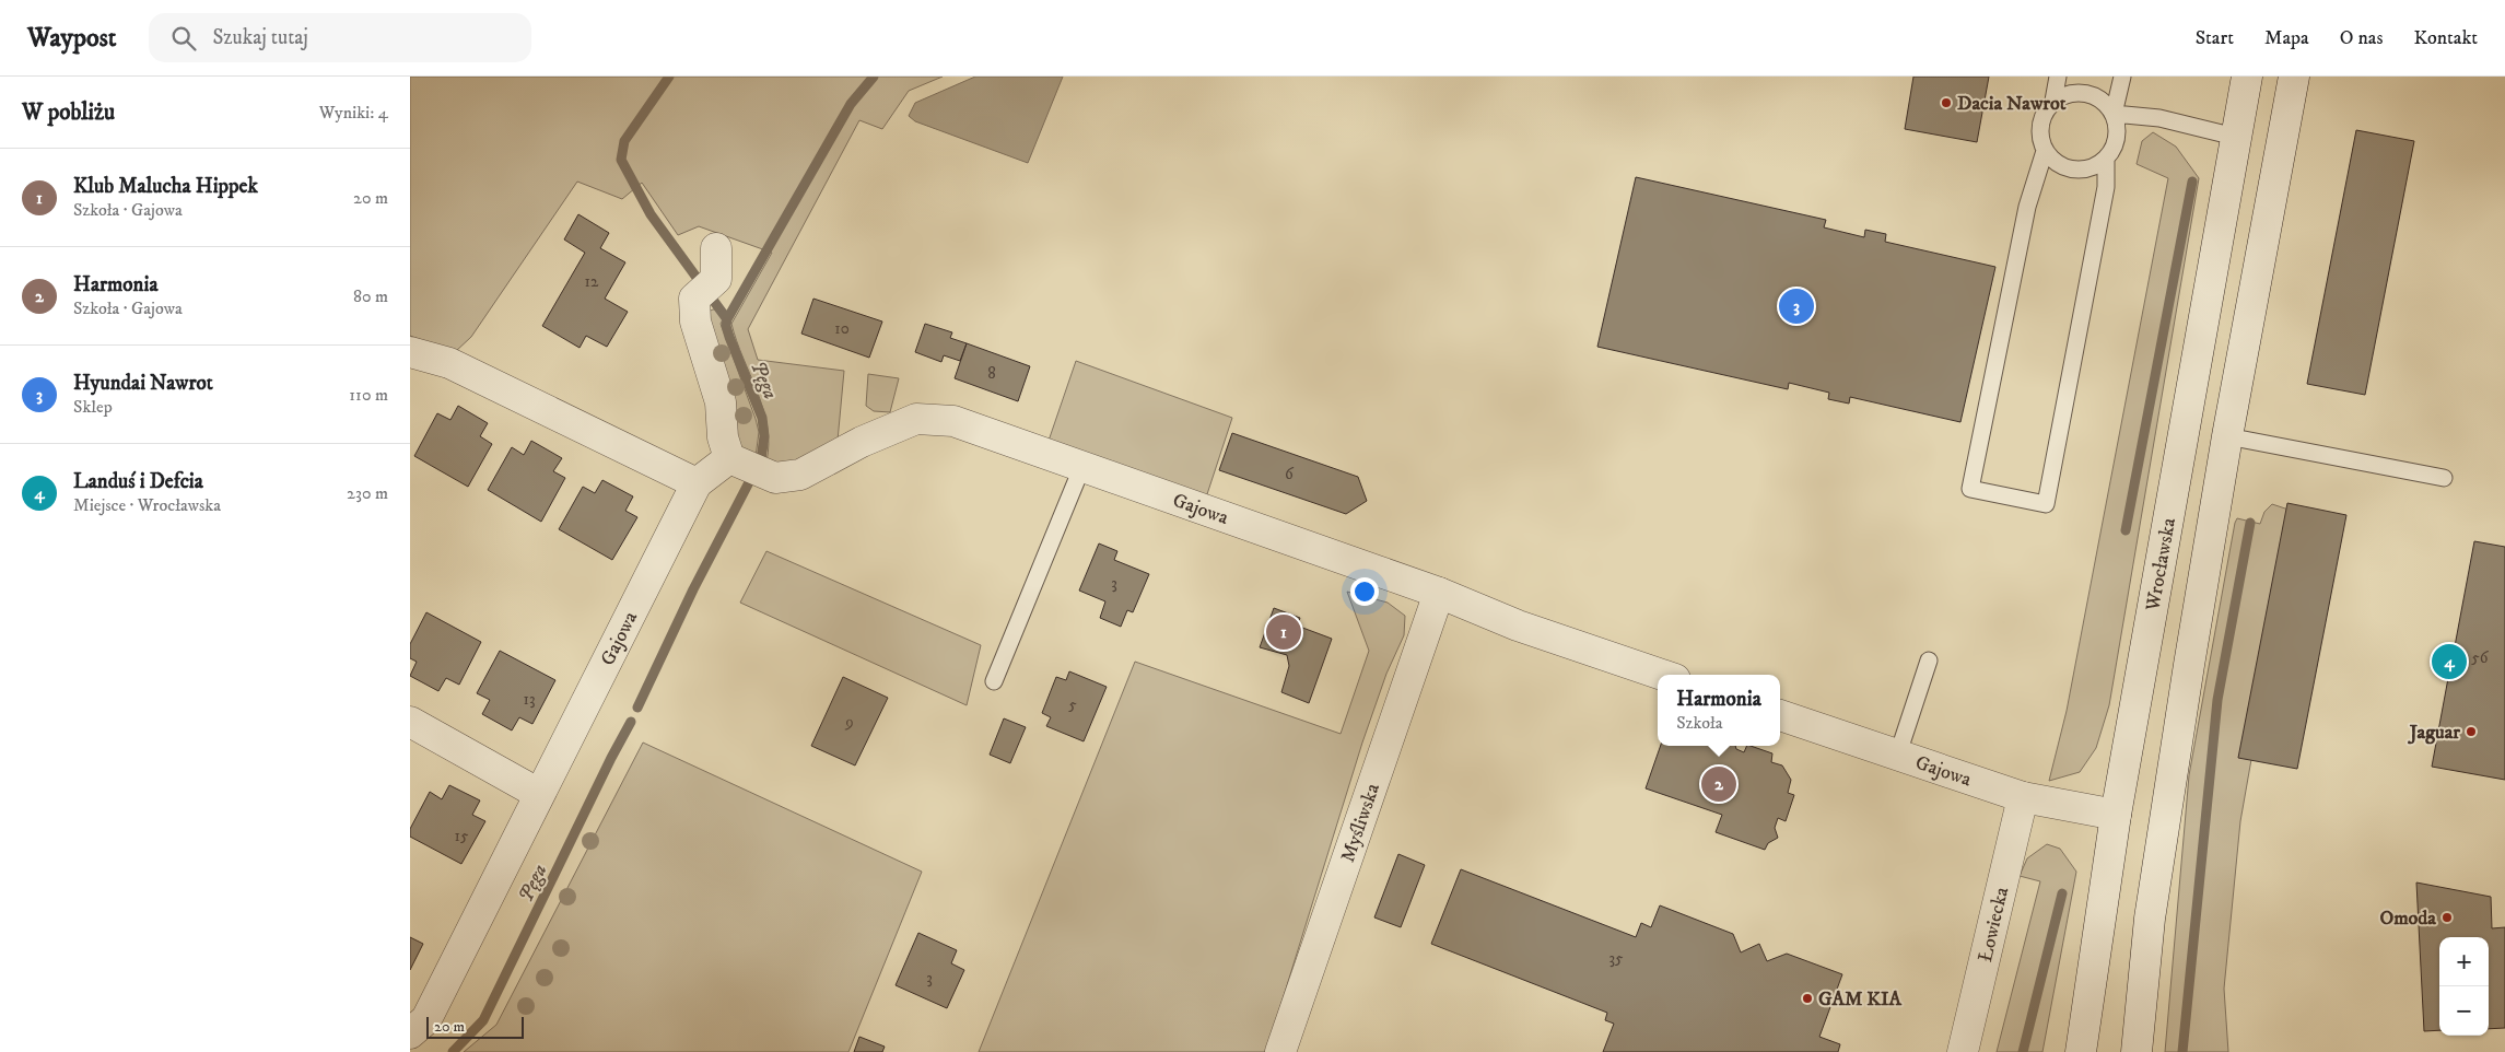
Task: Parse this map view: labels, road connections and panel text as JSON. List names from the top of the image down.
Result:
{
  "streets": {
    "street": [
      "Gajowa",
      "Wrocławska",
      "Myśliwska",
      "Łowiecka"
    ]
  },
  "crossings": [
    ["Gajowa", "Wrocławska"],
    ["Gajowa", "Myśliwska"],
    ["Gajowa", "Łowiecka"]
  ],
  "water": ["Pęga"],
  "places": [
    "Dacia Nawrot",
    "Jaguar",
    "Omoda",
    "GAM KIA"
  ],
  "house_numbers": [
    "12",
    "10",
    "8",
    "6",
    "3",
    "56",
    "13",
    "5",
    "9",
    "15",
    "35",
    "3"
  ],
  "scale_bar": "20 m",
  "page": {
    "header": "Waypost",
    "search": "Szukaj tutaj",
    "nav": [
      "Start",
      "Mapa",
      "O nas",
      "Kontakt"
    ],
    "heading": ["W pobliżu", "Wyniki: 4"],
    "list": [
      {
        "mark": "1",
        "name": "Klub Malucha Hippek",
        "note": "Szkoła · Gajowa",
        "value": "20 m"
      },
      {
        "mark": "2",
        "name": "Harmonia",
        "note": "Szkoła · Gajowa",
        "value": "80 m"
      },
      {
        "mark": "3",
        "name": "Hyundai Nawrot",
        "note": "Sklep",
        "value": "110 m"
      },
      {
        "mark": "4",
        "name": "Landuś i Defcia",
        "note": "Miejsce · Wrocławska",
        "value": "230 m"
      }
    ],
    "pins": [
      "3",
      "1",
      "4",
      "2"
    ],
    "popup": ["Harmonia", "Szkoła"],
    "map_buttons": ["+", "−"],
    "scale": "20 m"
  }
}
